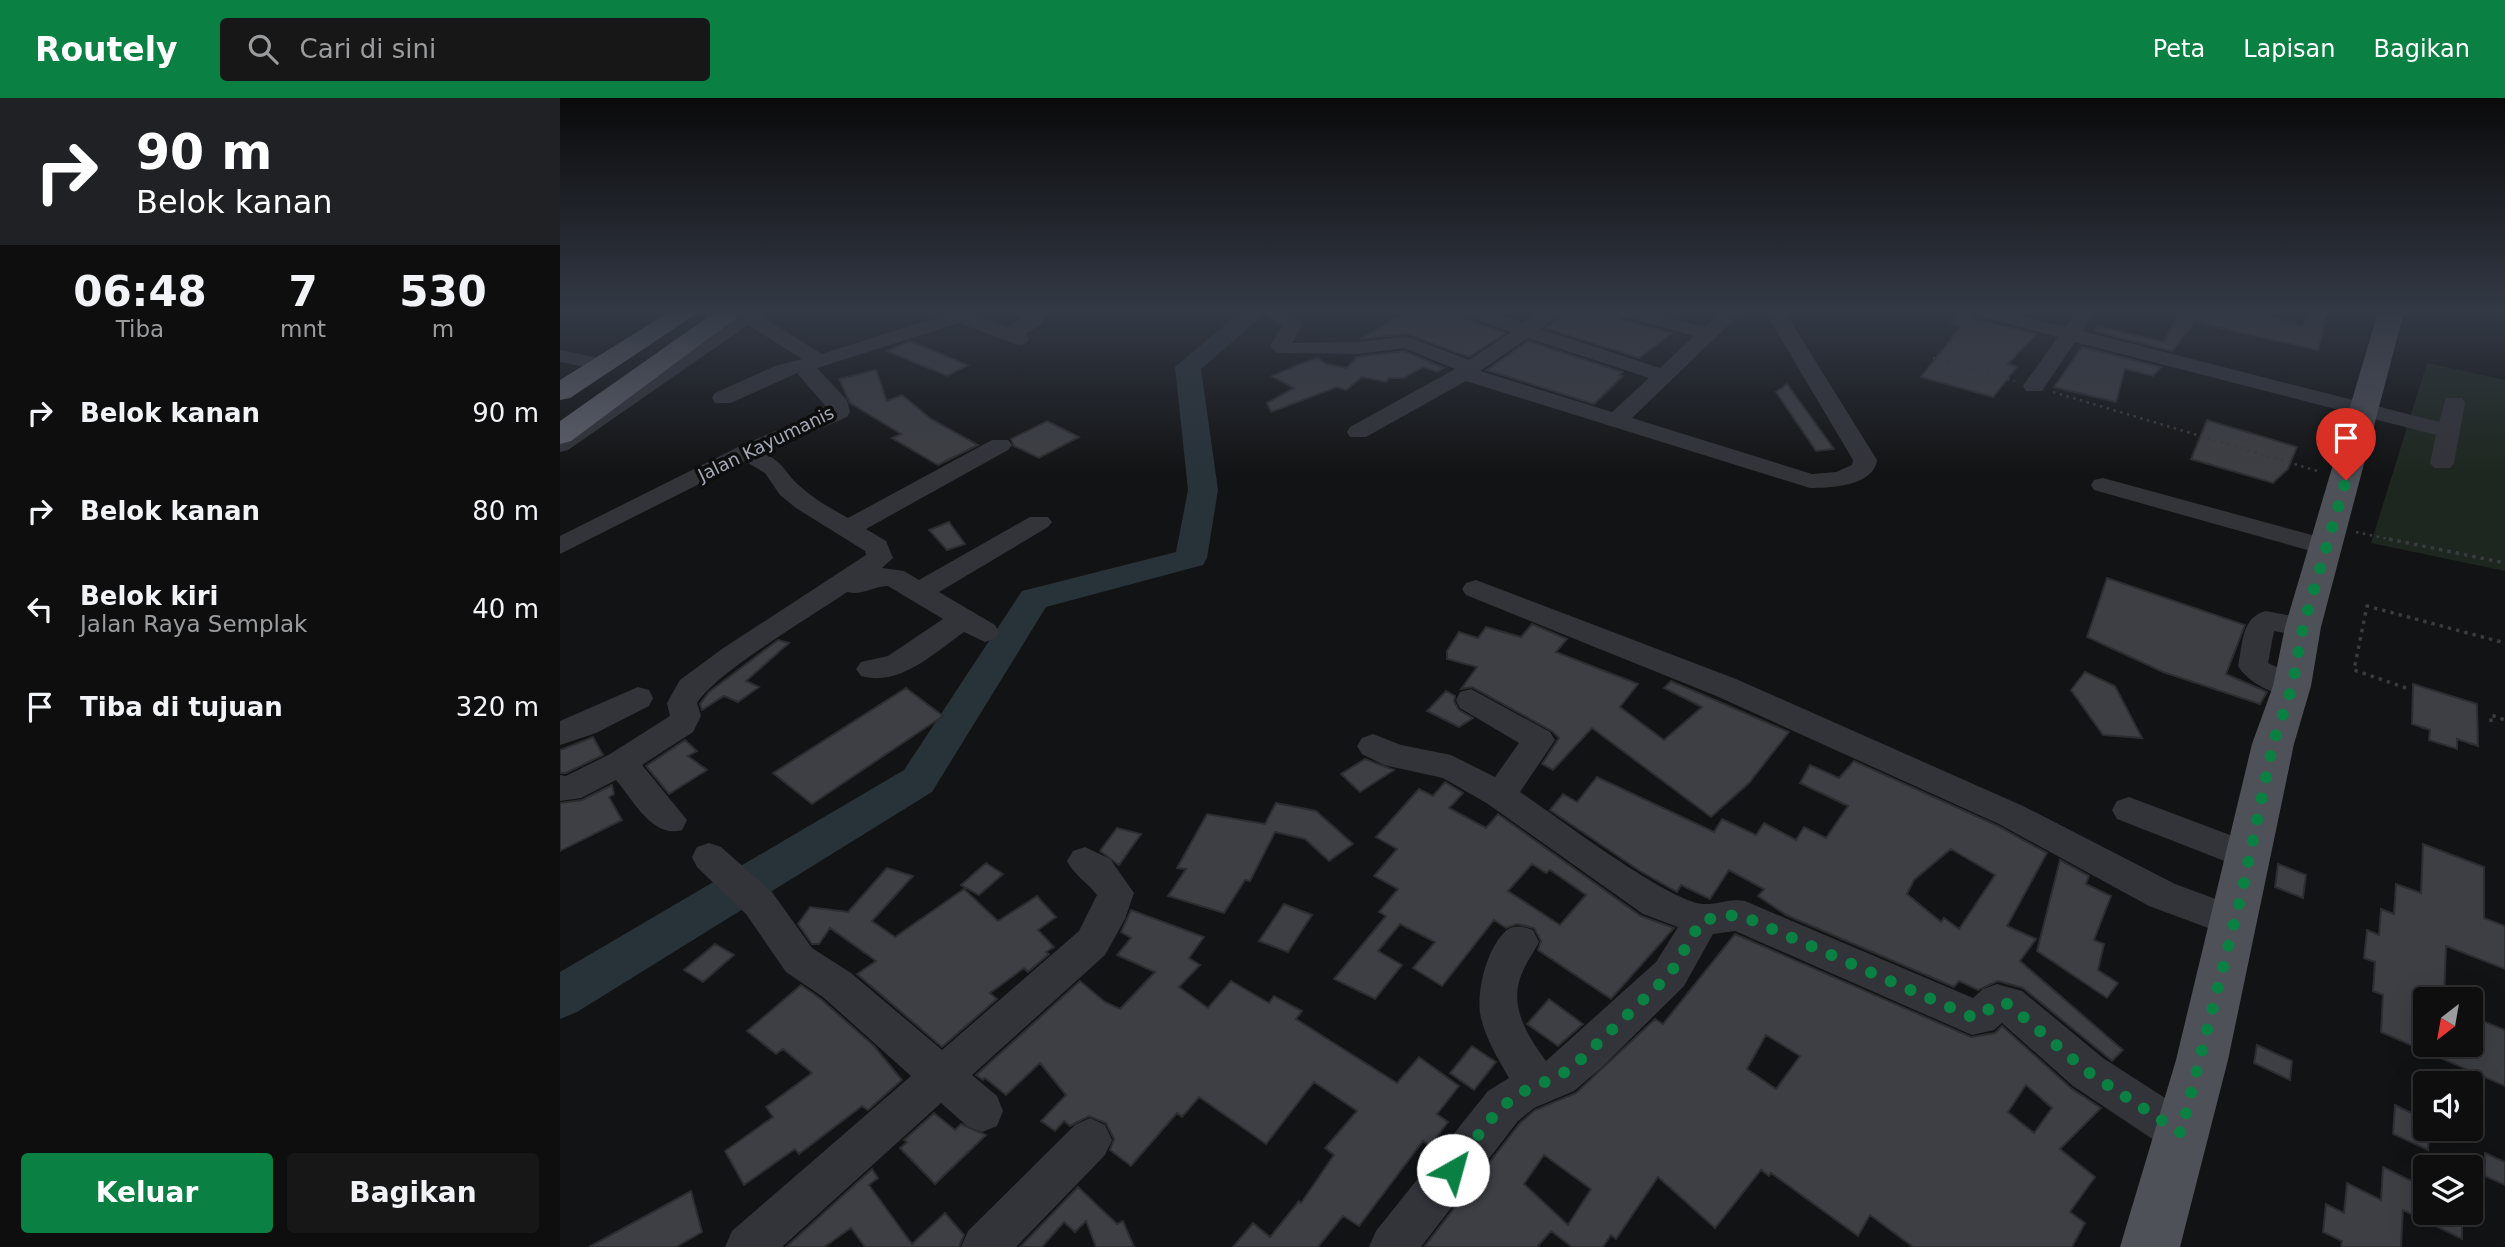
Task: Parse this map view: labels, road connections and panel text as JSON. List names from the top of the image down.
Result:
{
  "streets": {
    "street": ["Jalan Kayumanis"]
  },
  "north": "bottom left",
  "page": {
    "header": "Routely",
    "search": "Cari di sini",
    "nav": ["Peta", "Lapisan", "Bagikan"],
    "turn": ["90 m", "Belok kanan"],
    "eta": [
      "06:48",
      "Tiba",
      "7",
      "mnt",
      "530",
      "m"
    ],
    "list": [
      {
        "name": "Belok kanan",
        "value": "90 m"
      },
      {
        "name": "Belok kanan",
        "value": "80 m"
      },
      {
        "name": "Belok kiri",
        "note": "Jalan Raya Semplak",
        "value": "40 m"
      },
      {
        "name": "Tiba di tujuan",
        "value": "320 m"
      }
    ],
    "buttons": ["Keluar", "Bagikan"]
  }
}
